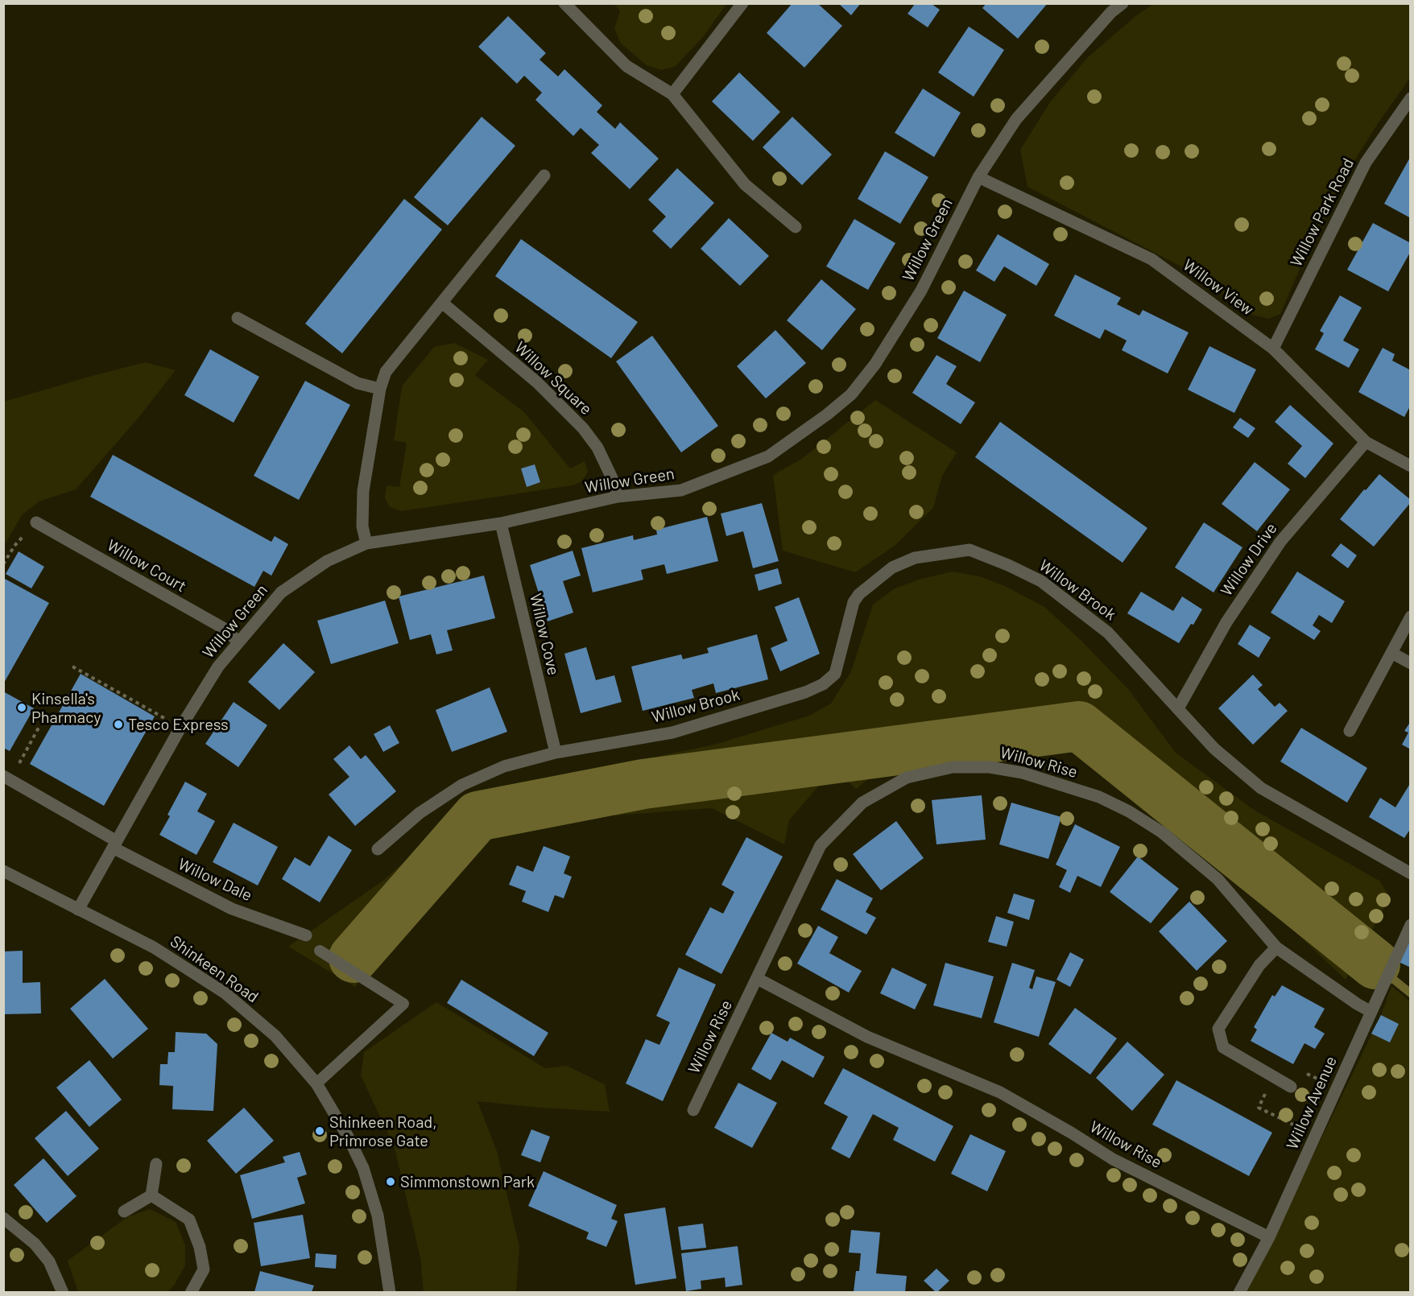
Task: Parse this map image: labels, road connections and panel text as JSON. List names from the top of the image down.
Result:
{
  "streets": {
    "street": [
      "Willow Park Road",
      "Willow Green",
      "Willow View",
      "Willow Square",
      "Willow Drive",
      "Willow Court",
      "Willow Brook",
      "Willow Cove",
      "Willow Rise",
      "Willow Dale",
      "Shinkeen Road",
      "Willow Avenue"
    ]
  },
  "crossings": [
    ["Willow Park Road", "Willow View"],
    ["Willow Green", "Willow View"],
    ["Willow Green", "Willow Square"],
    ["Willow Green", "Willow Court"],
    ["Willow Green", "Willow Cove"],
    ["Willow Green", "Willow Dale"],
    ["Willow Green", "Shinkeen Road"],
    ["Willow View", "Willow Drive"],
    ["Willow Drive", "Willow Brook"],
    ["Willow Brook", "Willow Cove"],
    ["Willow Rise", "Willow Avenue"]
  ],
  "places": [
    "Kinsella's Pharmacy",
    "Tesco Express",
    "Shinkeen Road, Primrose Gate",
    "Simmonstown Park"
  ]
}
